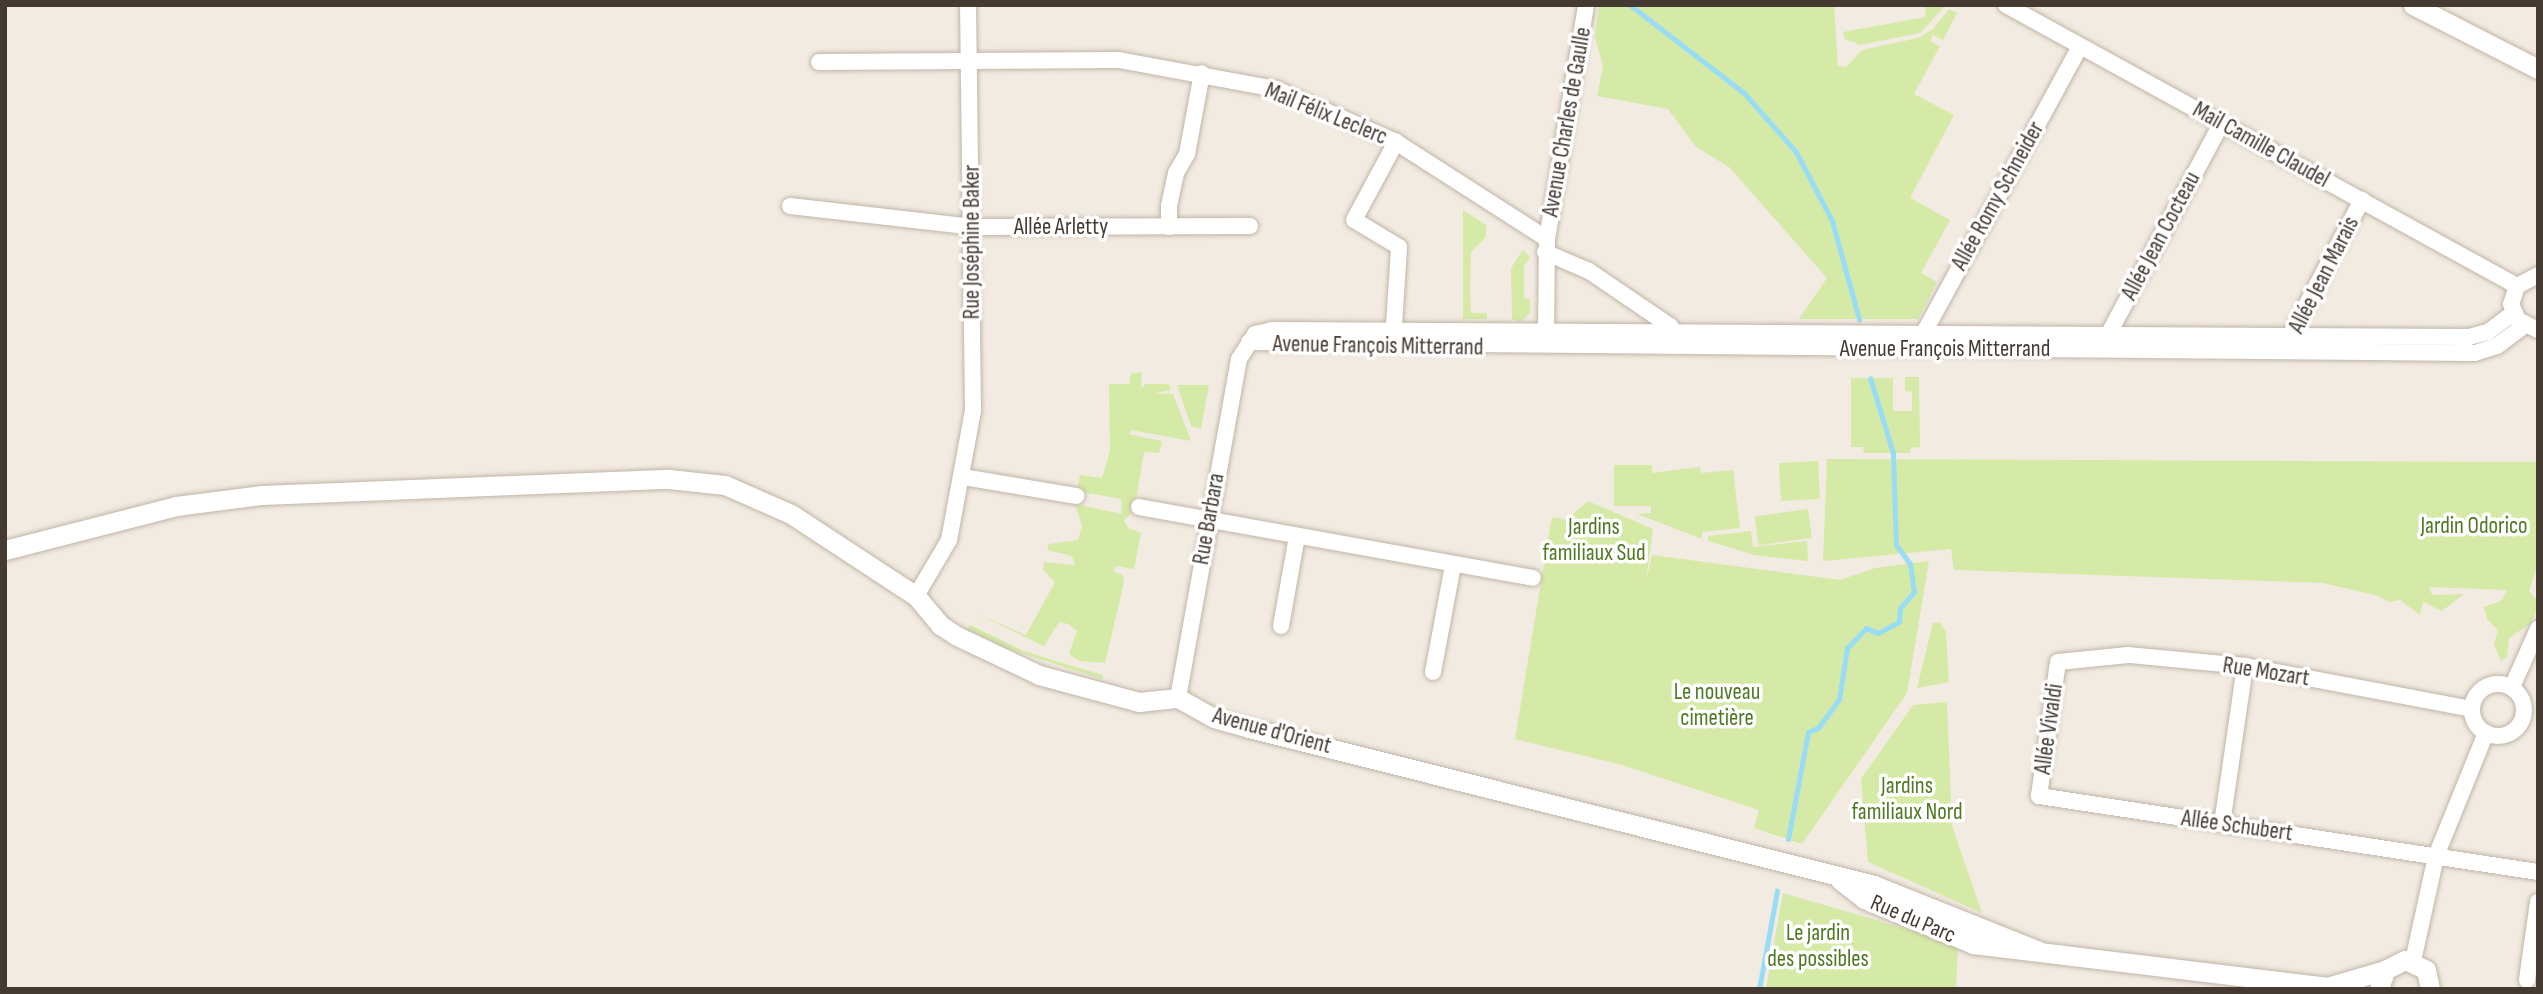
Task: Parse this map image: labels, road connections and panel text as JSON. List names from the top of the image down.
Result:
{
  "streets": {
    "street": [
      "Mail Félix Leclerc",
      "Avenue Charles de Gaulle",
      "Mail Camille Claudel",
      "Allée Romy Schneider",
      "Allée Arletty",
      "Allée Jean Cocteau",
      "Rue Joséphine Baker",
      "Allée Jean Marais",
      "Avenue François Mitterrand",
      "Rue Barbara",
      "Rue Mozart",
      "Allée Vivaldi",
      "Avenue d'Orient",
      "Allée Schubert",
      "Rue du Parc"
    ]
  },
  "crossings": [
    ["Mail Félix Leclerc", "Avenue Charles de Gaulle"],
    ["Mail Félix Leclerc", "Rue Joséphine Baker"],
    ["Mail Félix Leclerc", "Avenue François Mitterrand"],
    ["Mail Camille Claudel", "Allée Romy Schneider"],
    ["Mail Camille Claudel", "Allée Jean Cocteau"],
    ["Mail Camille Claudel", "Allée Jean Marais"],
    ["Allée Romy Schneider", "Avenue François Mitterrand"],
    ["Allée Arletty", "Rue Joséphine Baker"],
    ["Allée Jean Cocteau", "Avenue François Mitterrand"],
    ["Allée Jean Marais", "Avenue François Mitterrand"],
    ["Avenue François Mitterrand", "Rue Barbara"],
    ["Rue Barbara", "Avenue d'Orient"],
    ["Rue Mozart", "Allée Vivaldi"],
    ["Allée Vivaldi", "Allée Schubert"],
    ["Avenue d'Orient", "Rue du Parc"]
  ],
  "parks": [
    "Jardin Odorico",
    "Jardins familiaux Sud",
    "Le nouveau cimetière",
    "Jardins familiaux Nord",
    "Le jardin des possibles"
  ]
}
